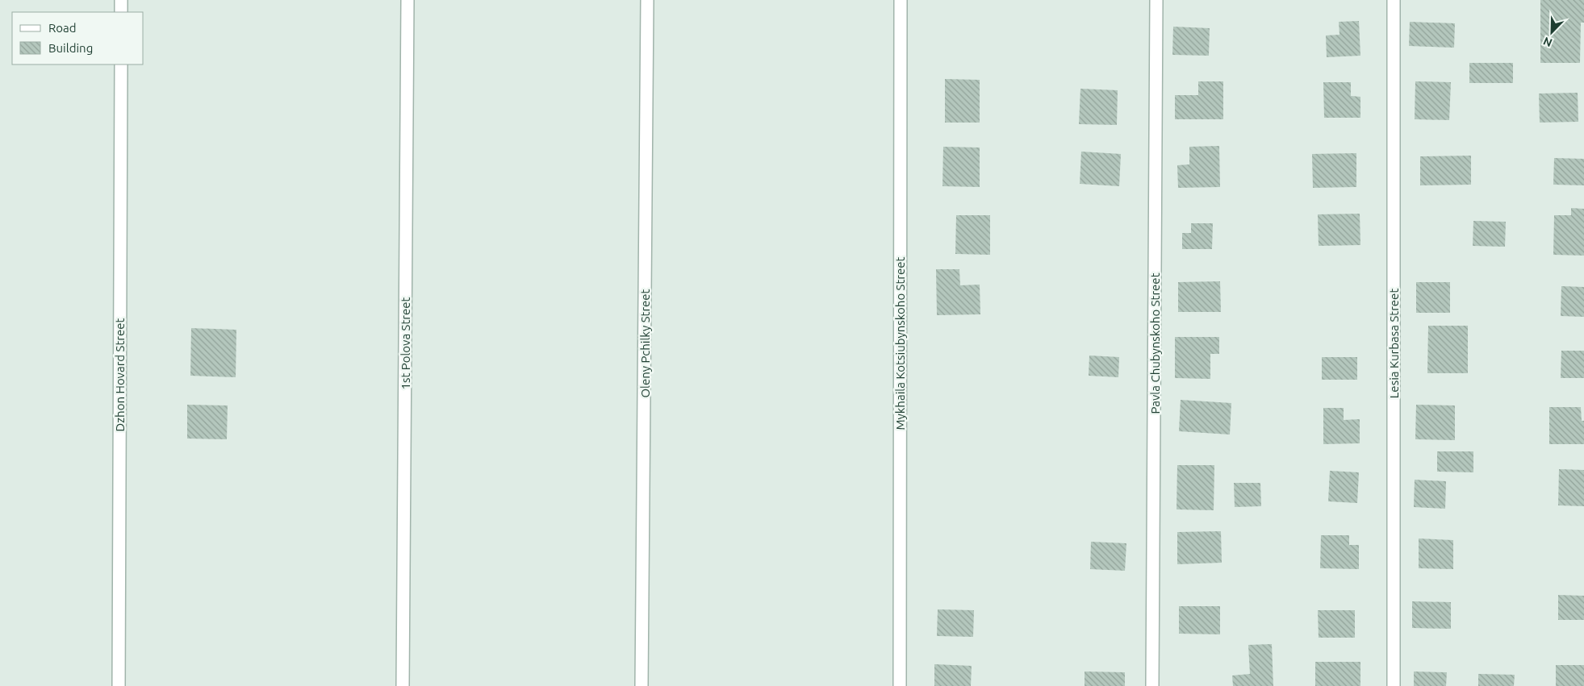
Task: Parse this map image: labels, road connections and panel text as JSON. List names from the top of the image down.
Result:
{
  "streets": {
    "street": [
      "1st Polova Street",
      "Oleny Pchilky Street",
      "Mykhaila Kotsiubynskoho Street",
      "Pavla Chubynskoho Street",
      "Lesia Kurbasa Street",
      "Dzhon Hovard Street"
    ]
  },
  "legend": ["Road", "Building"],
  "north": "bottom left"
}
